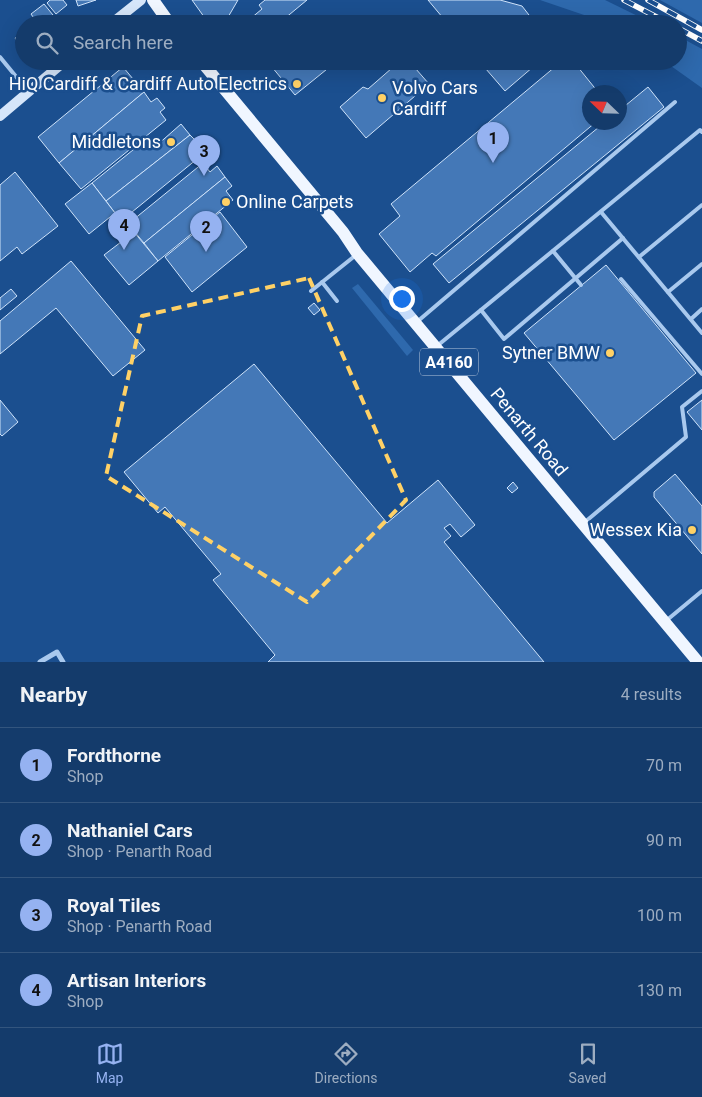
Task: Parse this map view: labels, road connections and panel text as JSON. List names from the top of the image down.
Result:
{
  "streets": {
    "main road": ["A4160", "Penarth Road"]
  },
  "places": [
    "HiQ Cardiff & Cardiff Auto Electrics",
    "Volvo Cars Cardiff",
    "Middletons",
    "Online Carpets",
    "Sytner BMW",
    "Wessex Kia"
  ],
  "north": "top left",
  "page": {
    "search": "Search here",
    "pins": [
      "1",
      "3",
      "4",
      "2"
    ],
    "heading": ["Nearby", "4 results"],
    "list": [
      {
        "mark": "1",
        "name": "Fordthorne",
        "note": "Shop",
        "value": "70 m"
      },
      {
        "mark": "2",
        "name": "Nathaniel Cars",
        "note": "Shop · Penarth Road",
        "value": "90 m"
      },
      {
        "mark": "3",
        "name": "Royal Tiles",
        "note": "Shop · Penarth Road",
        "value": "100 m"
      },
      {
        "mark": "4",
        "name": "Artisan Interiors",
        "note": "Shop",
        "value": "130 m"
      }
    ],
    "nav": ["Map", "Directions", "Saved"]
  }
}
